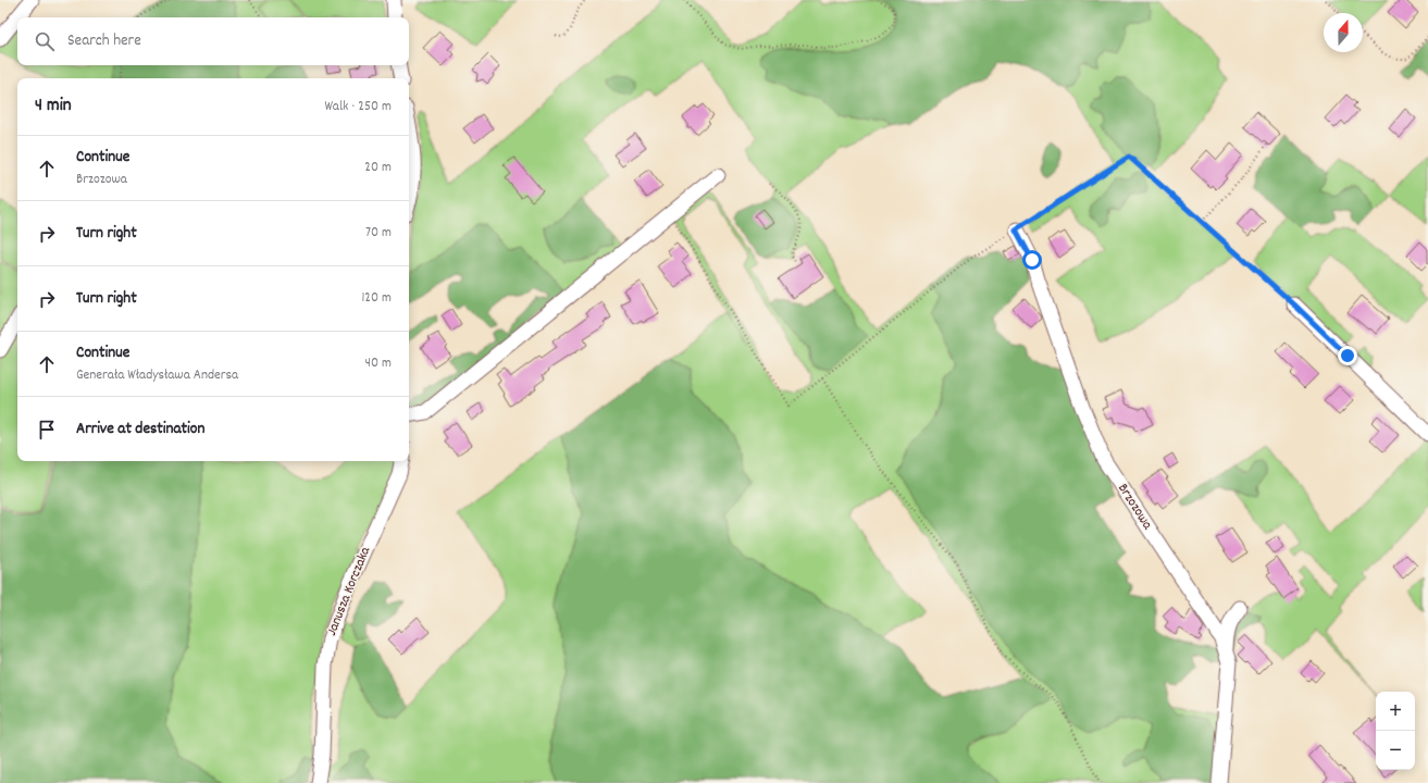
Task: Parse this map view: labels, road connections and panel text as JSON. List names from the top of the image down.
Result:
{
  "streets": {
    "street": ["Brzozowa", "Janusza Korczaka"]
  },
  "north": "top",
  "page": {
    "search": "Search here",
    "heading": ["4 min", "Walk · 250 m"],
    "list": [
      ["Continue", "Brzozowa", "20 m"],
      ["Turn right", "70 m"],
      ["Turn right", "120 m"],
      ["Continue", "Generała Władysława Andersa", "40 m"],
      "Arrive at destination"
    ],
    "map_buttons": ["+", "−"]
  }
}
